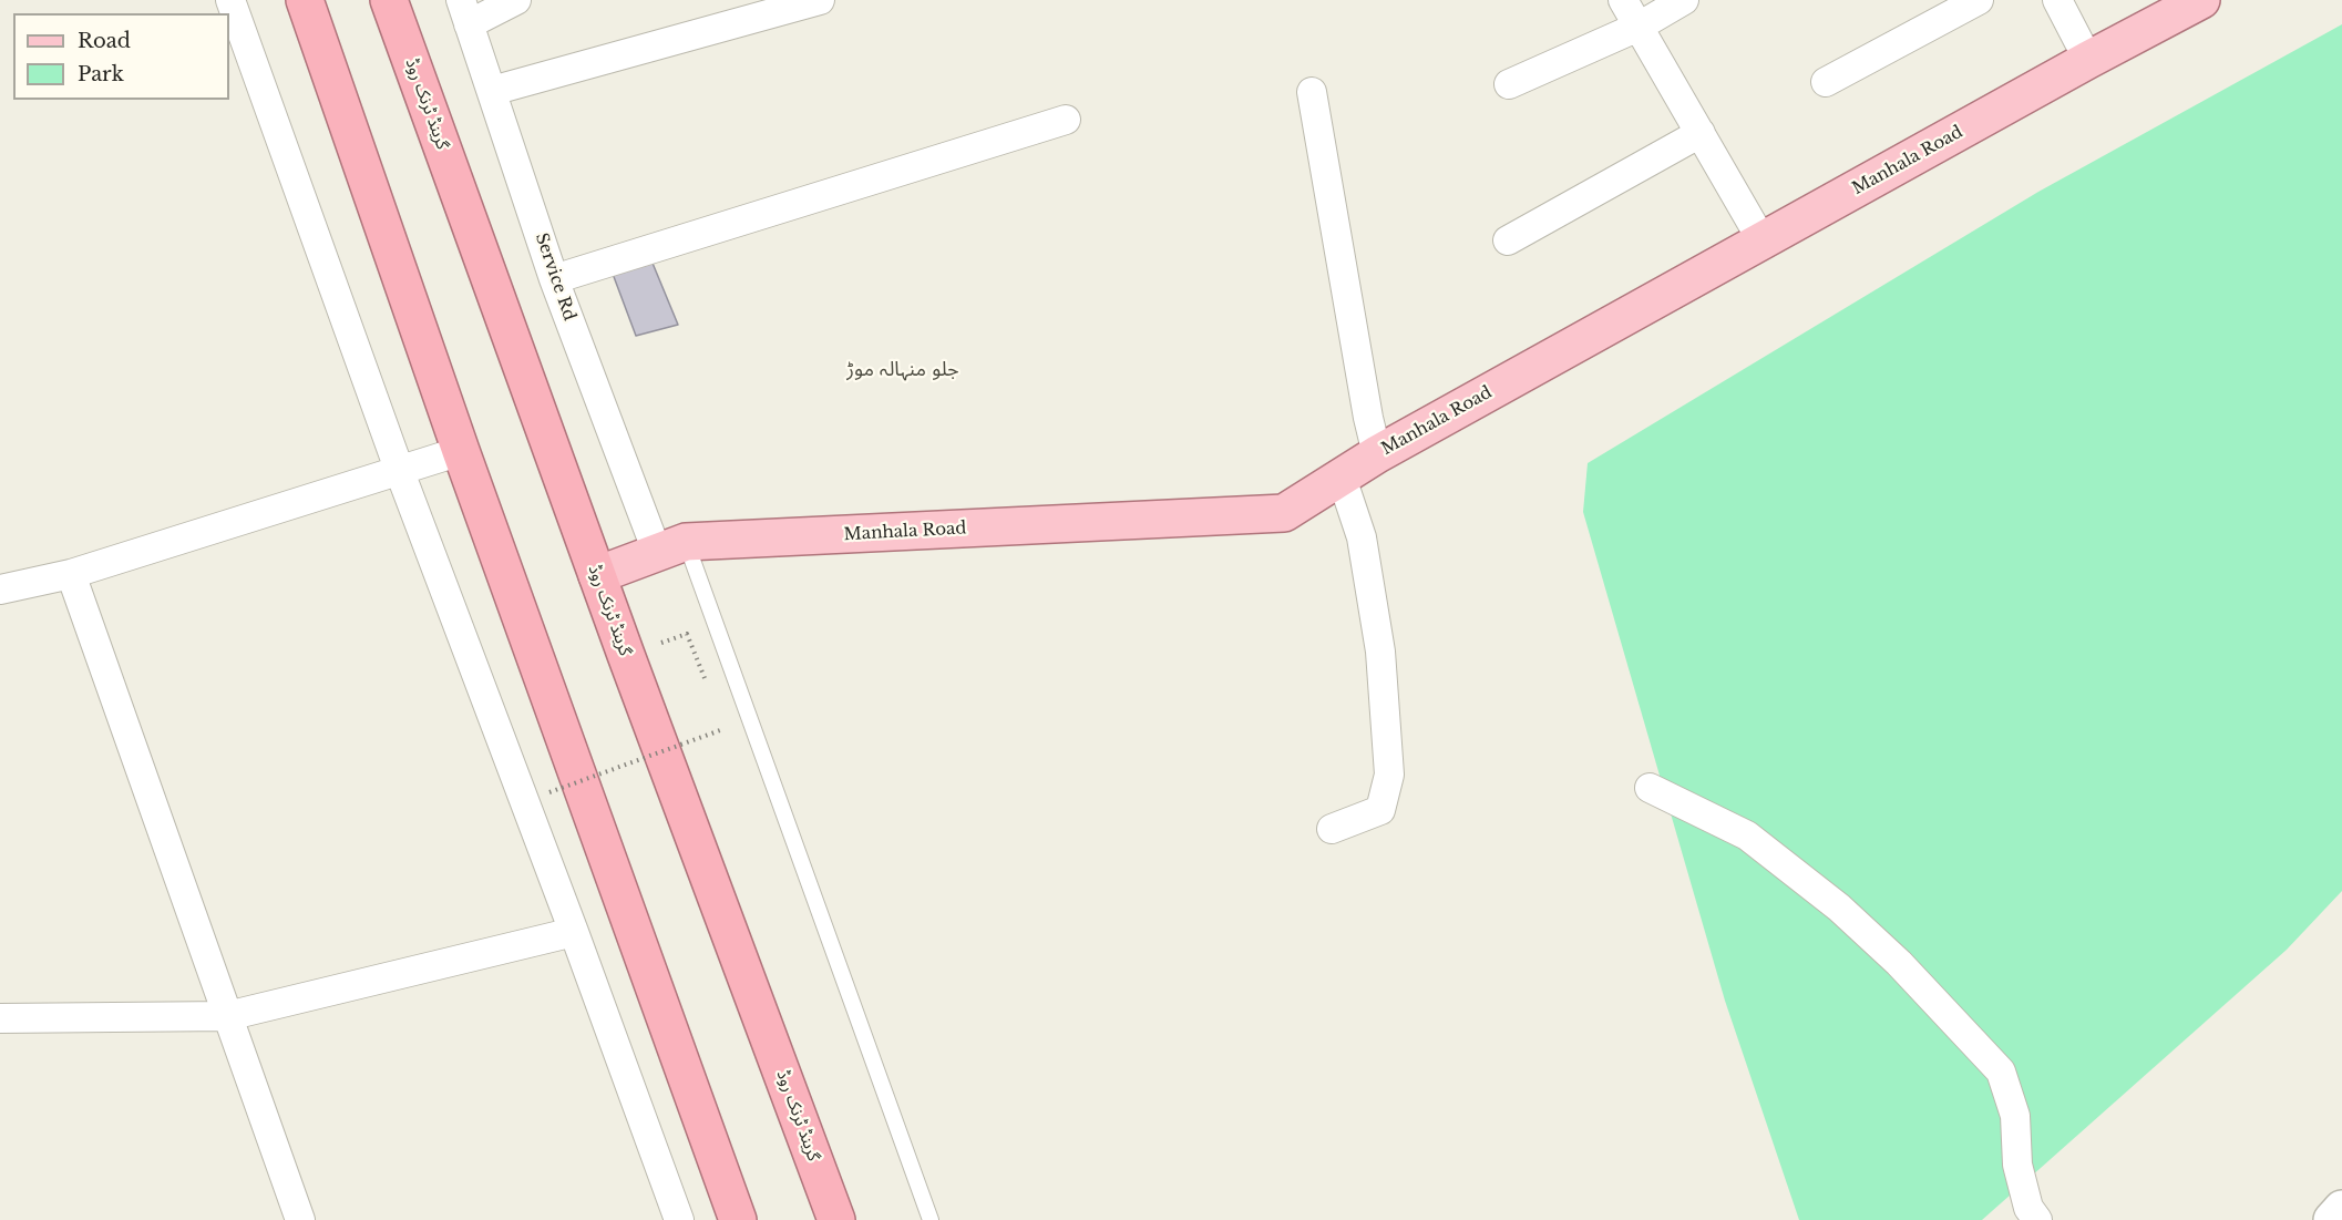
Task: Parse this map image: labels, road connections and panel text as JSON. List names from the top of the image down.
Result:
{
  "streets": {
    "highway": ["گرینڈ ٹرنک روڈ"],
    "main road": ["Manhala Road"],
    "street": ["Service Rd"]
  },
  "crossings": [
    ["گرینڈ ٹرنک روڈ", "Manhala Road"],
    ["Manhala Road", "Service Rd"]
  ],
  "districts": ["جلو منہالہ موڑ"],
  "legend": ["Road", "Park"]
}
